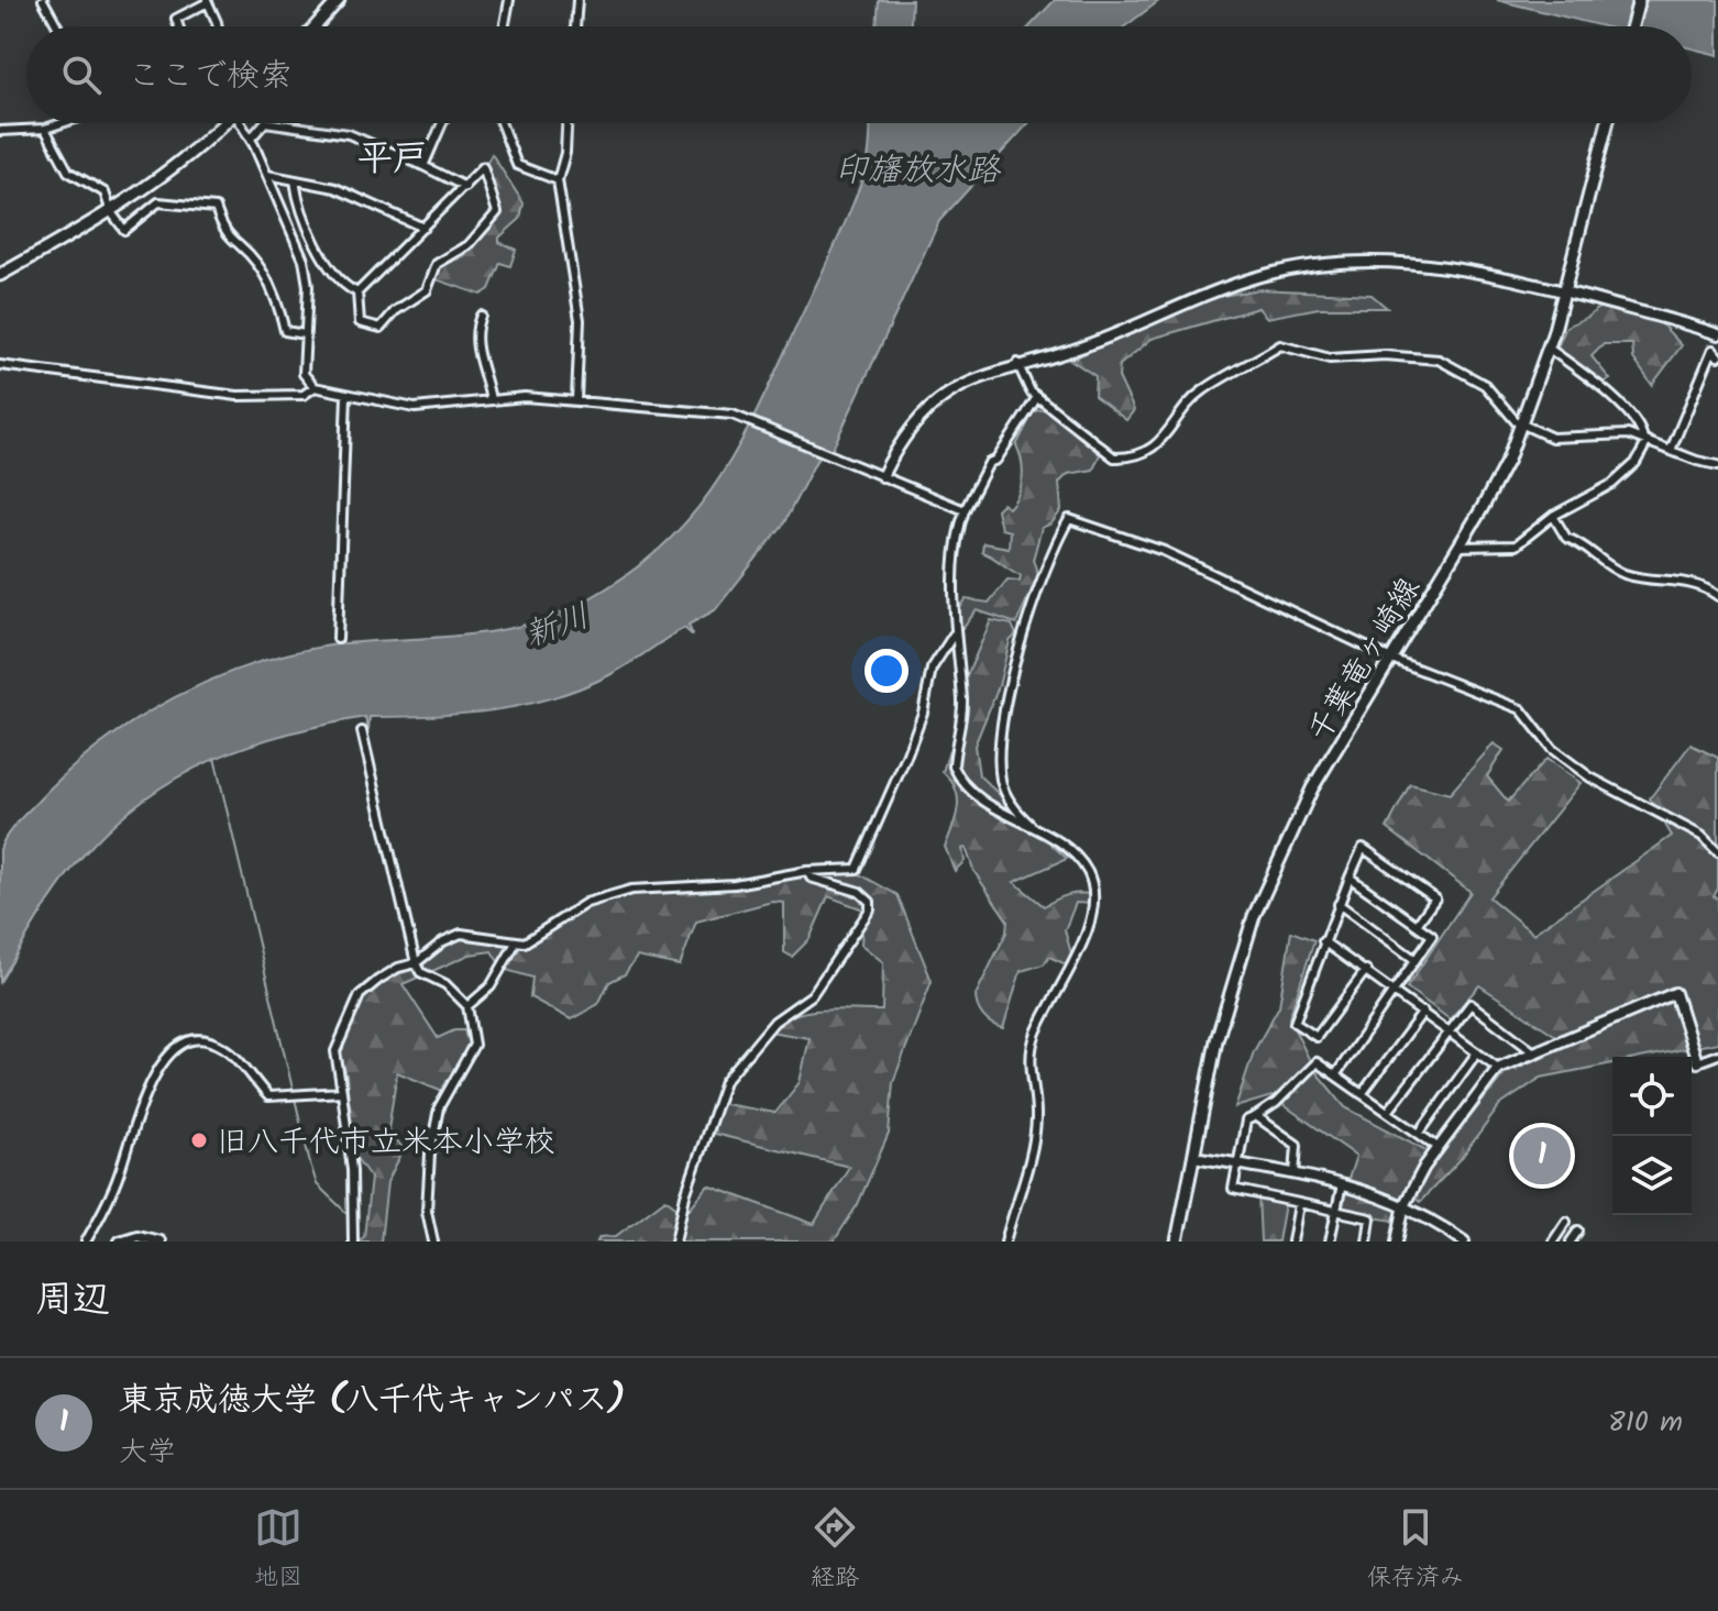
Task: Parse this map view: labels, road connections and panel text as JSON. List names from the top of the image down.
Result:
{
  "streets": {
    "main road": ["千葉竜ヶ崎線"]
  },
  "districts": ["平戸"],
  "water": ["印旛放水路", "新川"],
  "places": ["旧八千代市立米本小学校"],
  "page": {
    "search": "ここで検索",
    "pins": "1",
    "heading": "周辺",
    "list": [
      {
        "mark": "1",
        "name": "東京成徳大学 (八千代キャンパス)",
        "note": "大学",
        "value": "810 m"
      }
    ],
    "nav": ["地図", "経路", "保存済み"]
  }
}
